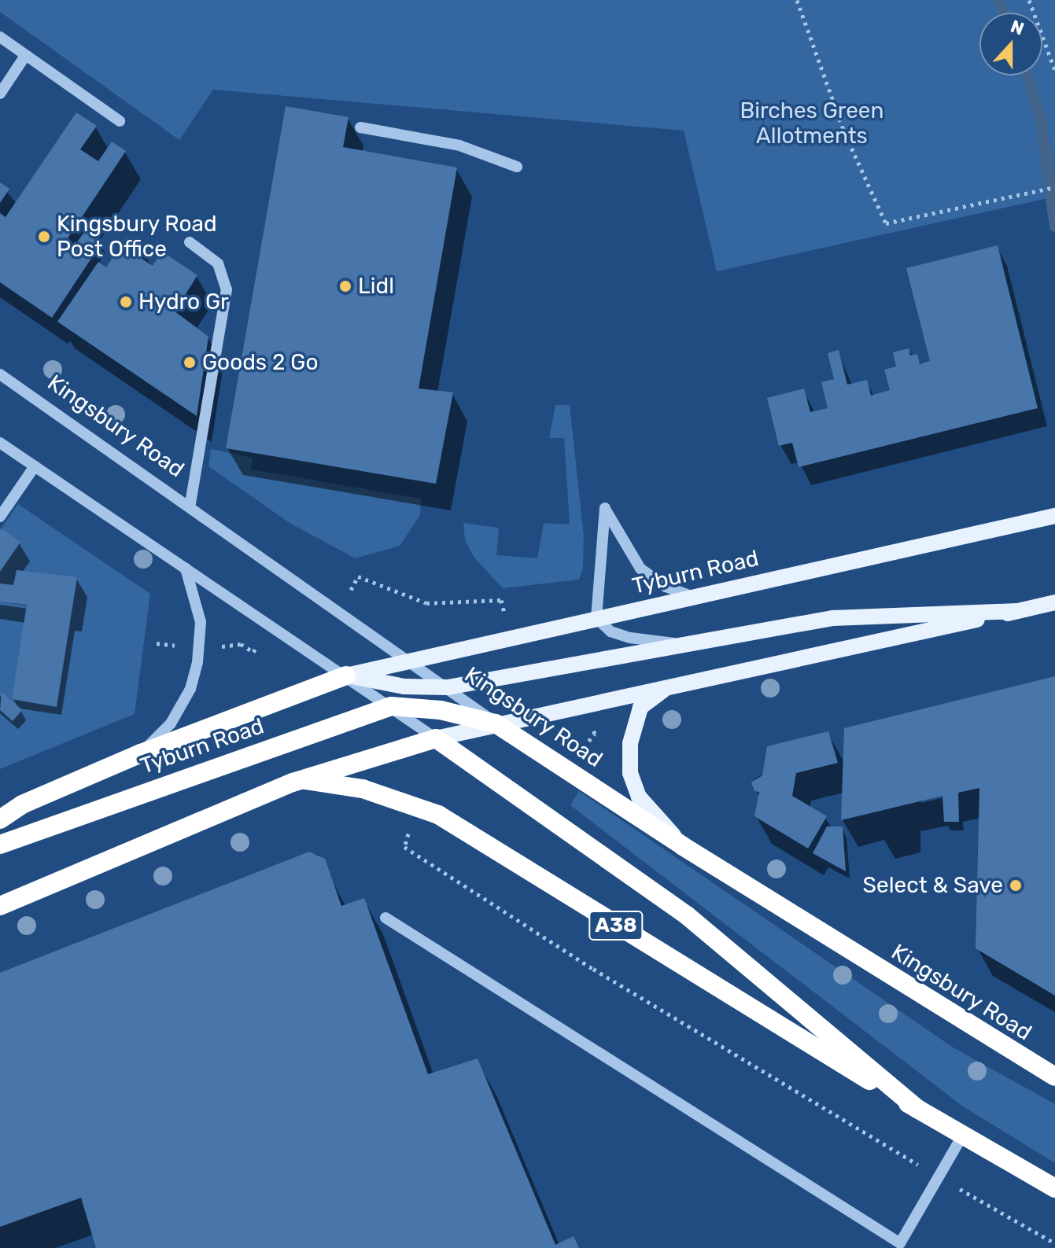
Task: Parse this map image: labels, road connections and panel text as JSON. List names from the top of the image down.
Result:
{
  "streets": {
    "highway": ["Kingsbury Road", "Tyburn Road", "A38"]
  },
  "crossings": [
    ["Kingsbury Road", "Tyburn Road"]
  ],
  "parks": ["Birches Green Allotments"],
  "places": [
    "Kingsbury Road Post Office",
    "Lidl",
    "Hydro Gr",
    "Goods 2 Go",
    "Select & Save"
  ],
  "north": "top"
}
